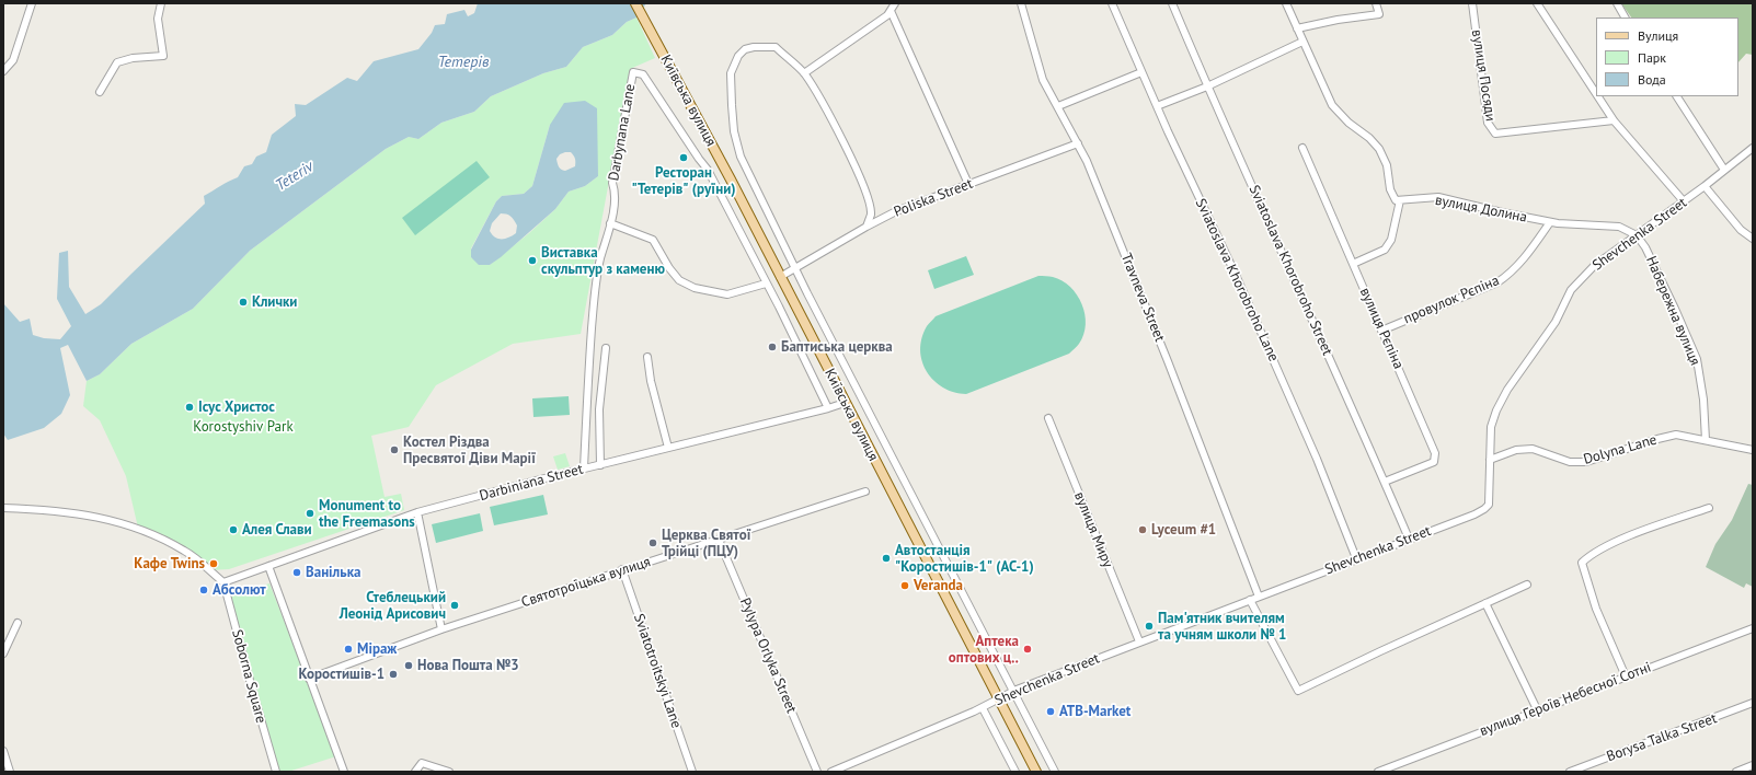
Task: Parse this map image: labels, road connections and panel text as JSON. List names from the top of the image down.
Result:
{
  "streets": {
    "main road": ["Київська вулиця"],
    "street": [
      "вулиця Посяди",
      "Darbynana Lane",
      "Poliska Street",
      "вулиця Долина",
      "Shevchenka Street",
      "Sviatoslava Khorobroho Street",
      "Sviatoslava Khorobroho Lane",
      "Travneva Street",
      "провулок Рєпіна",
      "Набережна вулиця",
      "вулиця Рєпіна",
      "Dolyna Lane",
      "Darbiniana Street",
      "вулиця Миру",
      "Святотроїцька вулиця",
      "Pylypa Orlyka Street",
      "Sviatotroitskyi Lane",
      "Soborna Square",
      "вулиця Героїв Небесної Сотні",
      "Borysa Talka Street"
    ]
  },
  "crossings": [
    ["Київська вулиця", "Darbynana Lane"],
    ["Київська вулиця", "Poliska Street"],
    ["Київська вулиця", "Shevchenka Street"],
    ["Київська вулиця", "Darbiniana Street"],
    ["Darbynana Lane", "Darbiniana Street"],
    ["Poliska Street", "Travneva Street"],
    ["вулиця Долина", "Shevchenka Street"],
    ["вулиця Долина", "провулок Рєпіна"],
    ["вулиця Долина", "Набережна вулиця"],
    ["Shevchenka Street", "Sviatoslava Khorobroho Street"],
    ["Shevchenka Street", "Sviatoslava Khorobroho Lane"],
    ["Shevchenka Street", "Travneva Street"],
    ["Shevchenka Street", "Набережна вулиця"],
    ["Shevchenka Street", "Dolyna Lane"],
    ["Shevchenka Street", "вулиця Миру"],
    ["Sviatoslava Khorobroho Street", "вулиця Рєпіна"],
    ["провулок Рєпіна", "вулиця Рєпіна"],
    ["Набережна вулиця", "Dolyna Lane"],
    ["Darbiniana Street", "Soborna Square"],
    ["Святотроїцька вулиця", "Pylypa Orlyka Street"],
    ["Святотроїцька вулиця", "Sviatotroitskyi Lane"]
  ],
  "water": ["Тетерів", "Teteriv"],
  "parks": ["Korostyshiv Park"],
  "places": [
    "Ресторан \"Тетерів\" (руїни)",
    "Виставка скульптур з каменю",
    "Клички",
    "Баптиська церква",
    "Ісус Христос",
    "Костел Різдва Пресвятої Діви Марії",
    "Monument to the Freemasons",
    "Алея Слави",
    "Lyceum #1",
    "Церква Святої Трійці (ПЦУ)",
    "Автостанція \"Коростишів-1\" (АС-1)",
    "Кафе Twins",
    "Ванілька",
    "Veranda",
    "Абсолют",
    "Стеблецький Леонід Арисович",
    "Пам'ятник вчителям та учням школи № 1",
    "Міраж",
    "Аптека оптових ц‥",
    "Нова Пошта №3",
    "Коростишів-1",
    "ATB-Market"
  ],
  "legend": ["Вулиця", "Парк", "Вода"]
}
